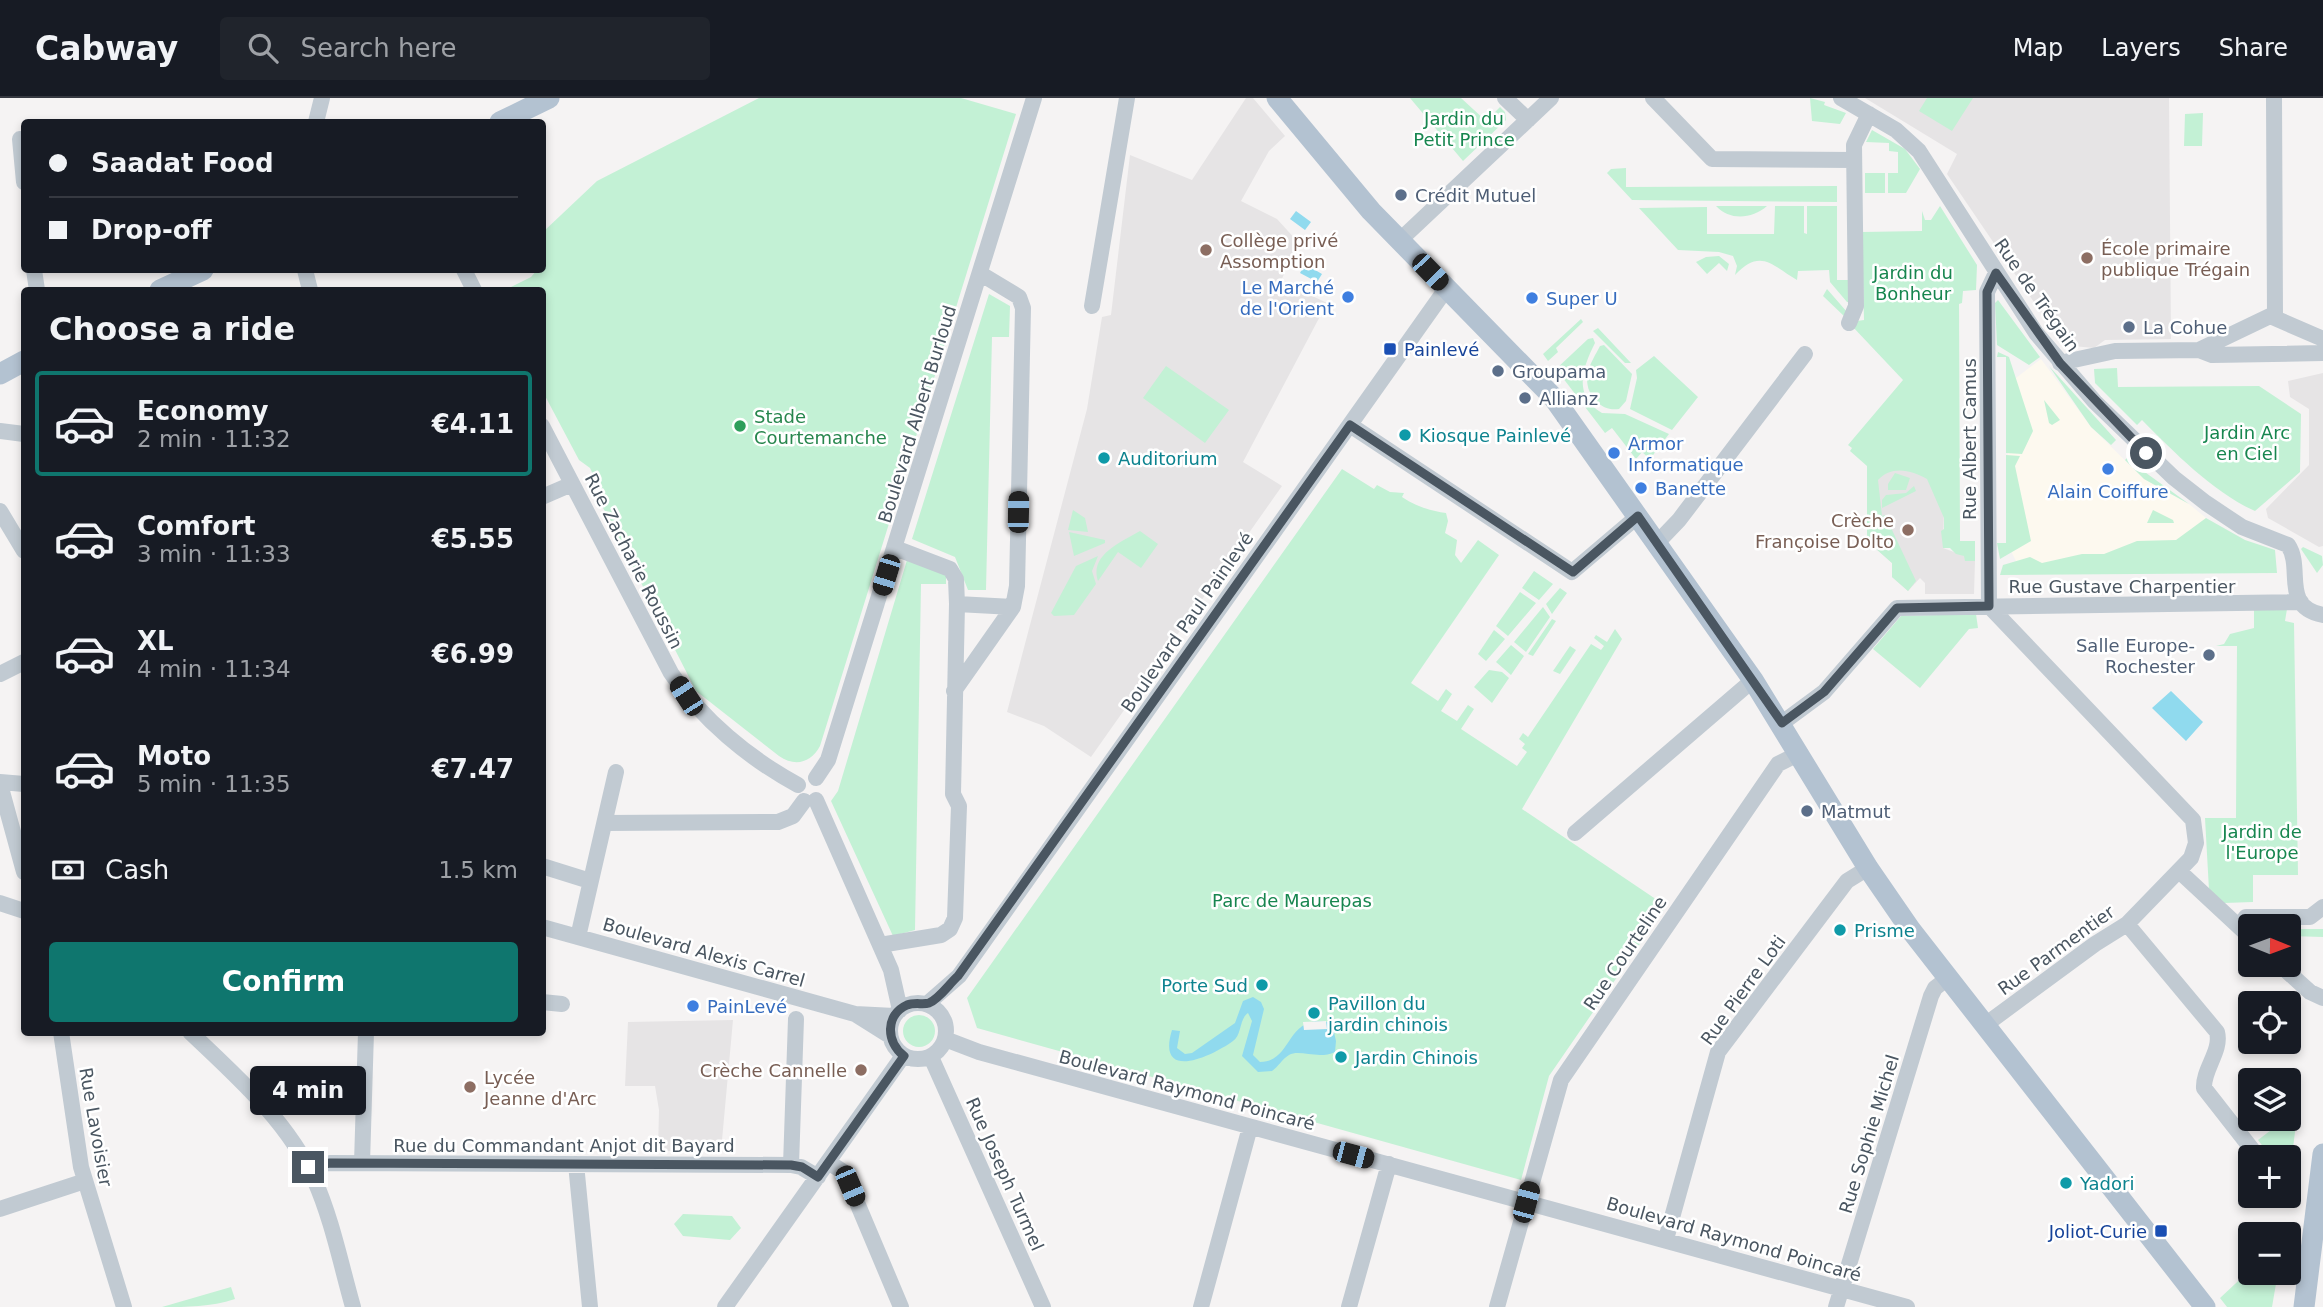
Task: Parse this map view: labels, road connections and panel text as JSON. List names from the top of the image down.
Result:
{
  "streets": {
    "street": [
      "Rue de Trégain",
      "Boulevard Albert Burloud",
      "Rue Albert Camus",
      "Rue Zacharie Roussin",
      "Rue Gustave Charpentier",
      "Boulevard Paul Painlevé",
      "Rue Parmentier",
      "Boulevard Alexis Carrel",
      "Rue Courteline",
      "Rue Pierre Loti",
      "Boulevard Raymond Poincaré",
      "Rue Lavoisier",
      "Rue Sophie Michel",
      "Rue du Commandant Anjot dit Bayard",
      "Rue Joseph Turmel"
    ]
  },
  "crossings": [
    ["Rue de Trégain", "Rue Albert Camus"],
    ["Rue de Trégain", "Rue Gustave Charpentier"],
    ["Boulevard Albert Burloud", "Rue Zacharie Roussin"],
    ["Rue Albert Camus", "Rue Gustave Charpentier"],
    ["Rue Albert Camus", "Rue Parmentier"],
    ["Rue Gustave Charpentier", "Rue Parmentier"],
    ["Boulevard Paul Painlevé", "Boulevard Alexis Carrel"],
    ["Boulevard Paul Painlevé", "Boulevard Raymond Poincaré"],
    ["Boulevard Paul Painlevé", "Rue Joseph Turmel"],
    ["Boulevard Alexis Carrel", "Boulevard Raymond Poincaré"],
    ["Boulevard Alexis Carrel", "Rue Joseph Turmel"],
    ["Rue Courteline", "Boulevard Raymond Poincaré"],
    ["Rue Pierre Loti", "Boulevard Raymond Poincaré"],
    ["Boulevard Raymond Poincaré", "Rue Sophie Michel"],
    ["Boulevard Raymond Poincaré", "Rue Joseph Turmel"]
  ],
  "parks": [
    "Jardin du Petit Prince",
    "Jardin du Bonheur",
    "Jardin Arc en Ciel",
    "Jardin de l'Europe",
    "Parc de Maurepas"
  ],
  "places": {
    "other": [
      "Crédit Mutuel",
      "Collège privé Assomption",
      "École primaire publique Trégain",
      "Le Marché de l'Orient",
      "Super U",
      "La Cohue",
      "Groupama",
      "Allianz",
      "Stade Courtemanche",
      "Kiosque Painlevé",
      "Armor Informatique",
      "Auditorium",
      "Alain Coiffure",
      "Banette",
      "Crèche Françoise Dolto",
      "Salle Europe- Rochester",
      "Matmut",
      "Prisme",
      "Porte Sud",
      "PainLevé",
      "Pavillon du jardin chinois",
      "Jardin Chinois",
      "Crèche Cannelle",
      "Lycée Jeanne d'Arc",
      "Yadori"
    ],
    "transit": ["Painlevé", "Joliot-Curie"]
  },
  "north": "right",
  "page": {
    "header": "Cabway",
    "search": "Search here",
    "nav": ["Map", "Layers", "Share"],
    "banner": ["Saadat Food", "Drop-off"],
    "heading": "Choose a ride",
    "list": [
      {
        "name": "Economy",
        "note": "2 min · 11:32",
        "value": "€4.11"
      },
      {
        "name": "Comfort",
        "note": "3 min · 11:33",
        "value": "€5.55"
      },
      {
        "name": "XL",
        "note": "4 min · 11:34",
        "value": "€6.99"
      },
      {
        "name": "Moto",
        "note": "5 min · 11:35",
        "value": "€7.47"
      }
    ],
    "pay": ["Cash", "1.5 km"],
    "map_buttons": ["+", "−"],
    "buttons": "Confirm",
    "bubble": "4 min"
  }
}
